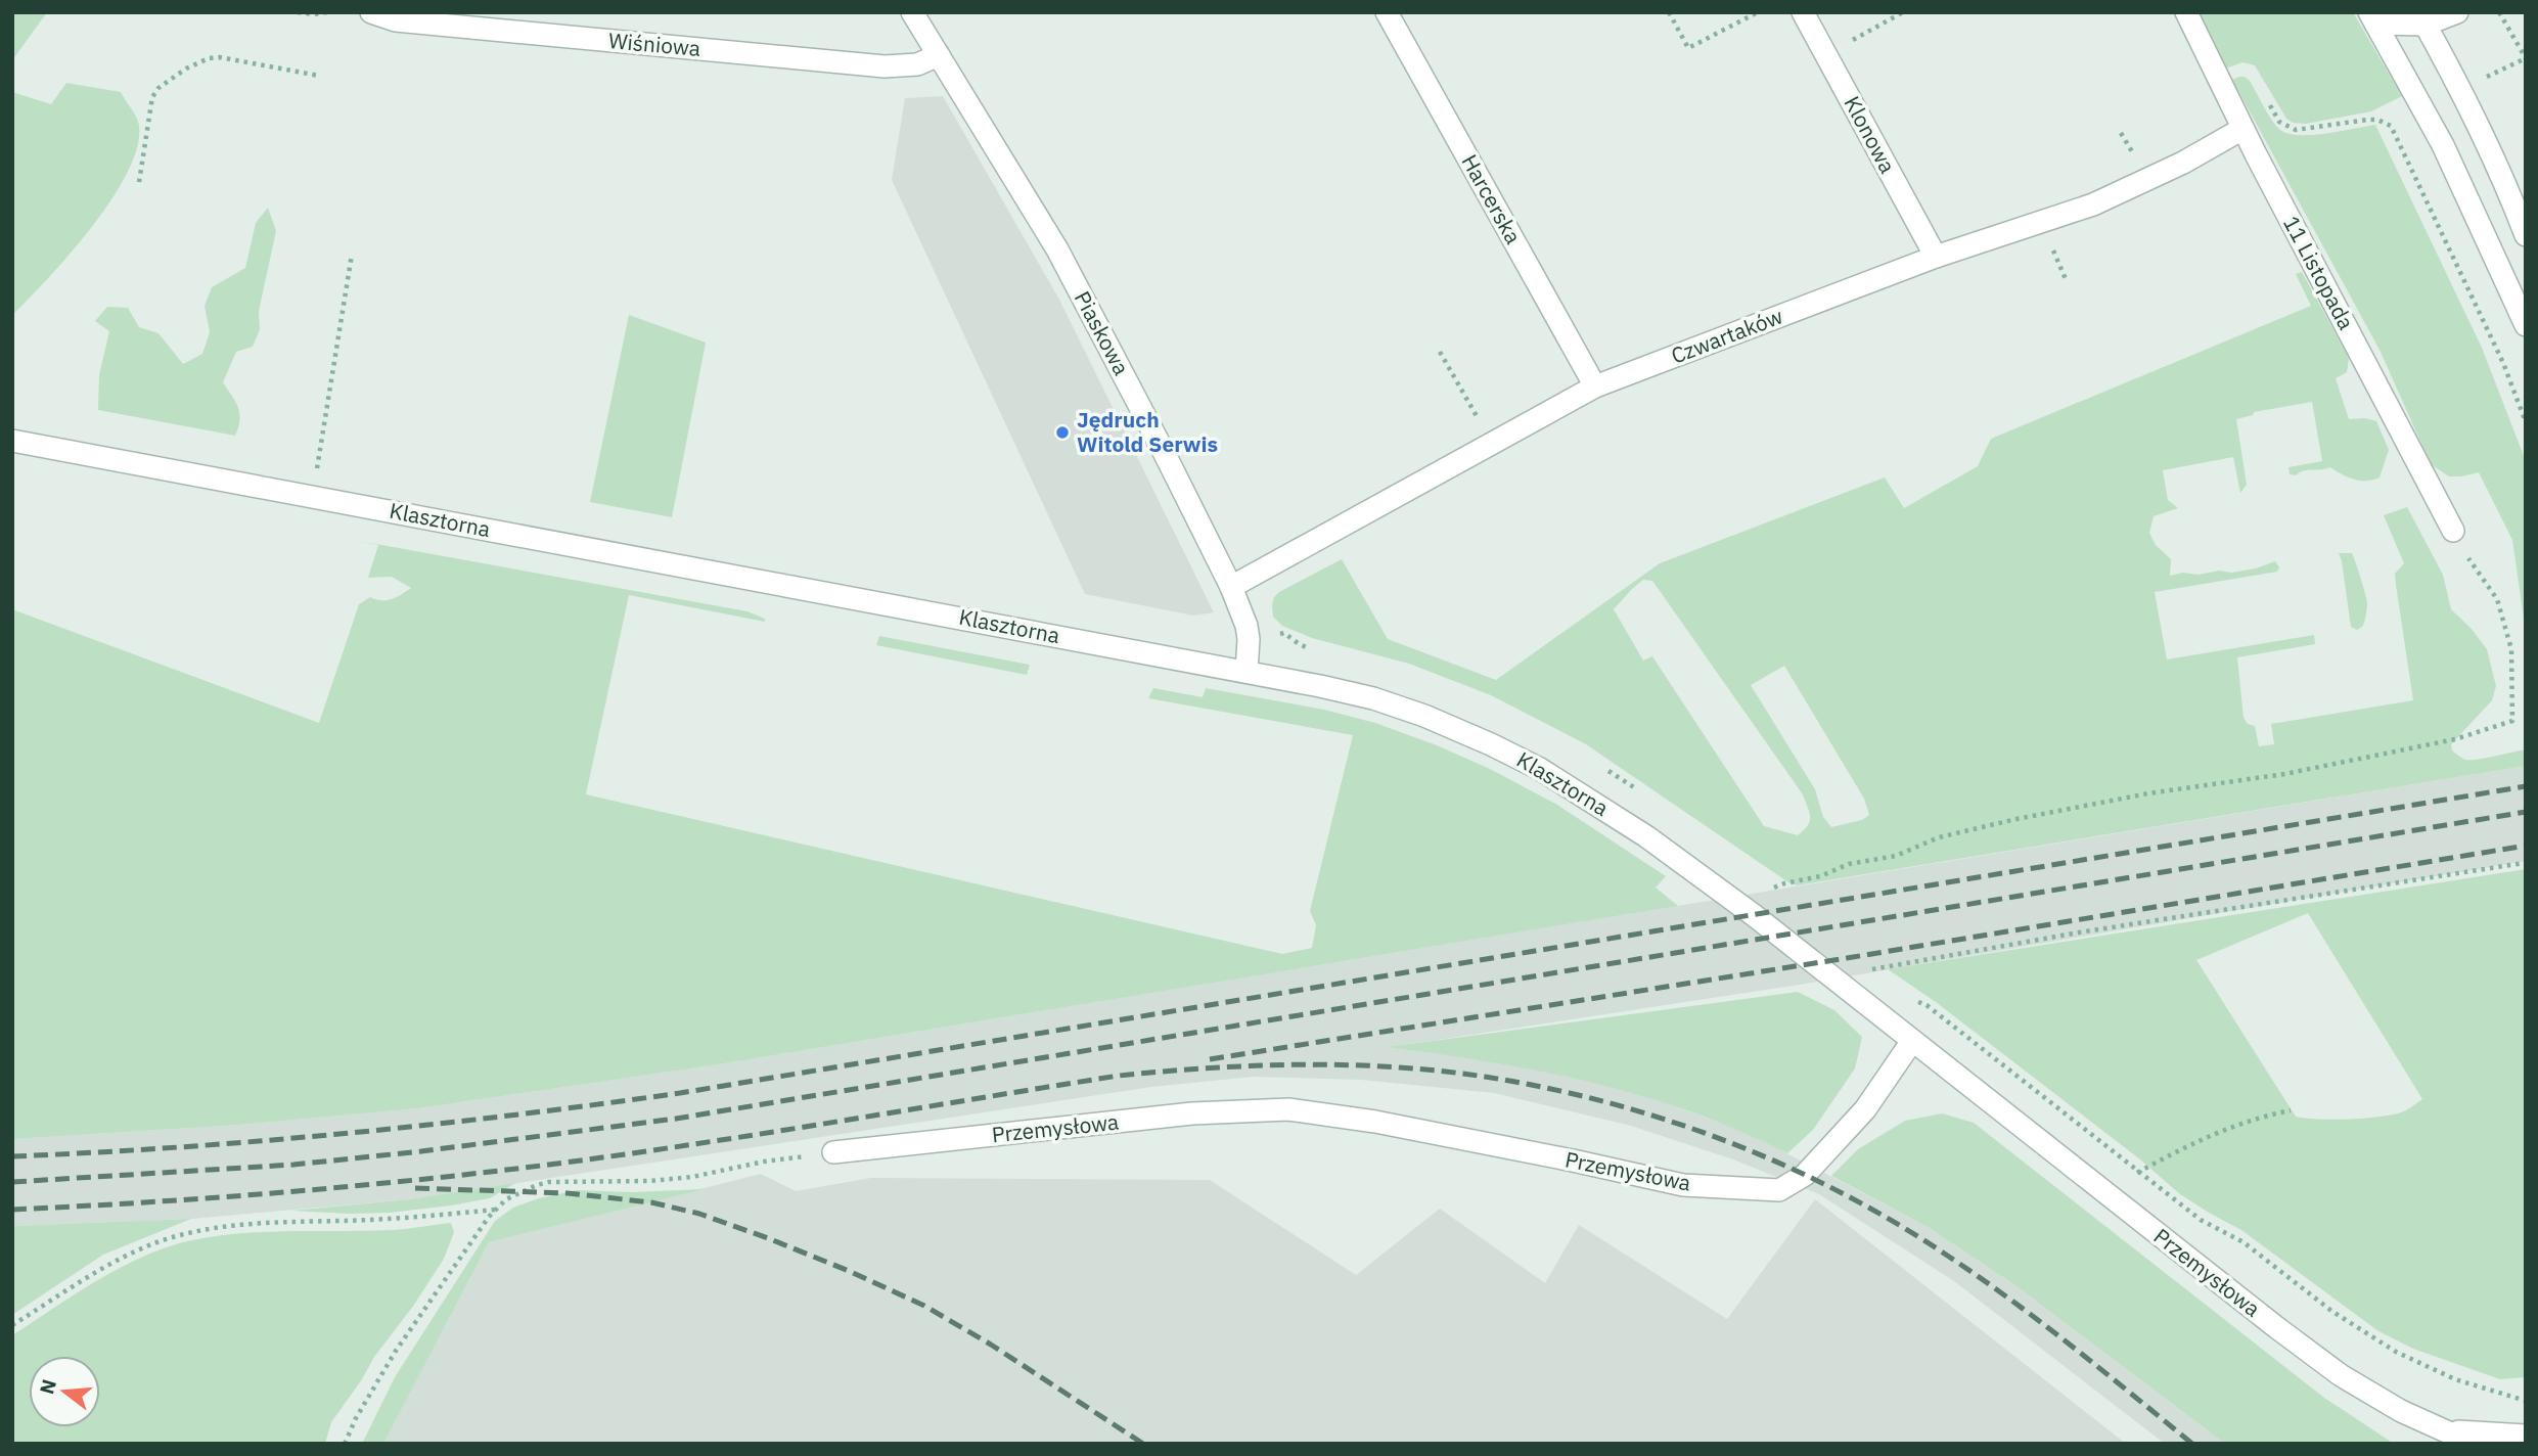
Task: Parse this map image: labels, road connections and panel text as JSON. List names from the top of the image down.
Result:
{
  "streets": {
    "street": [
      "Wiśniowa",
      "Klonowa",
      "Harcerska",
      "11 Listopada",
      "Piaskowa",
      "Czwartaków",
      "Klasztorna",
      "Przemysłowa"
    ]
  },
  "crossings": [
    ["Wiśniowa", "Piaskowa"],
    ["Klonowa", "Czwartaków"],
    ["Harcerska", "Czwartaków"],
    ["11 Listopada", "Czwartaków"],
    ["Piaskowa", "Czwartaków"],
    ["Piaskowa", "Klasztorna"],
    ["Klasztorna", "Przemysłowa"]
  ],
  "places": ["Jędruch Witold Serwis"],
  "north": "left"
}
